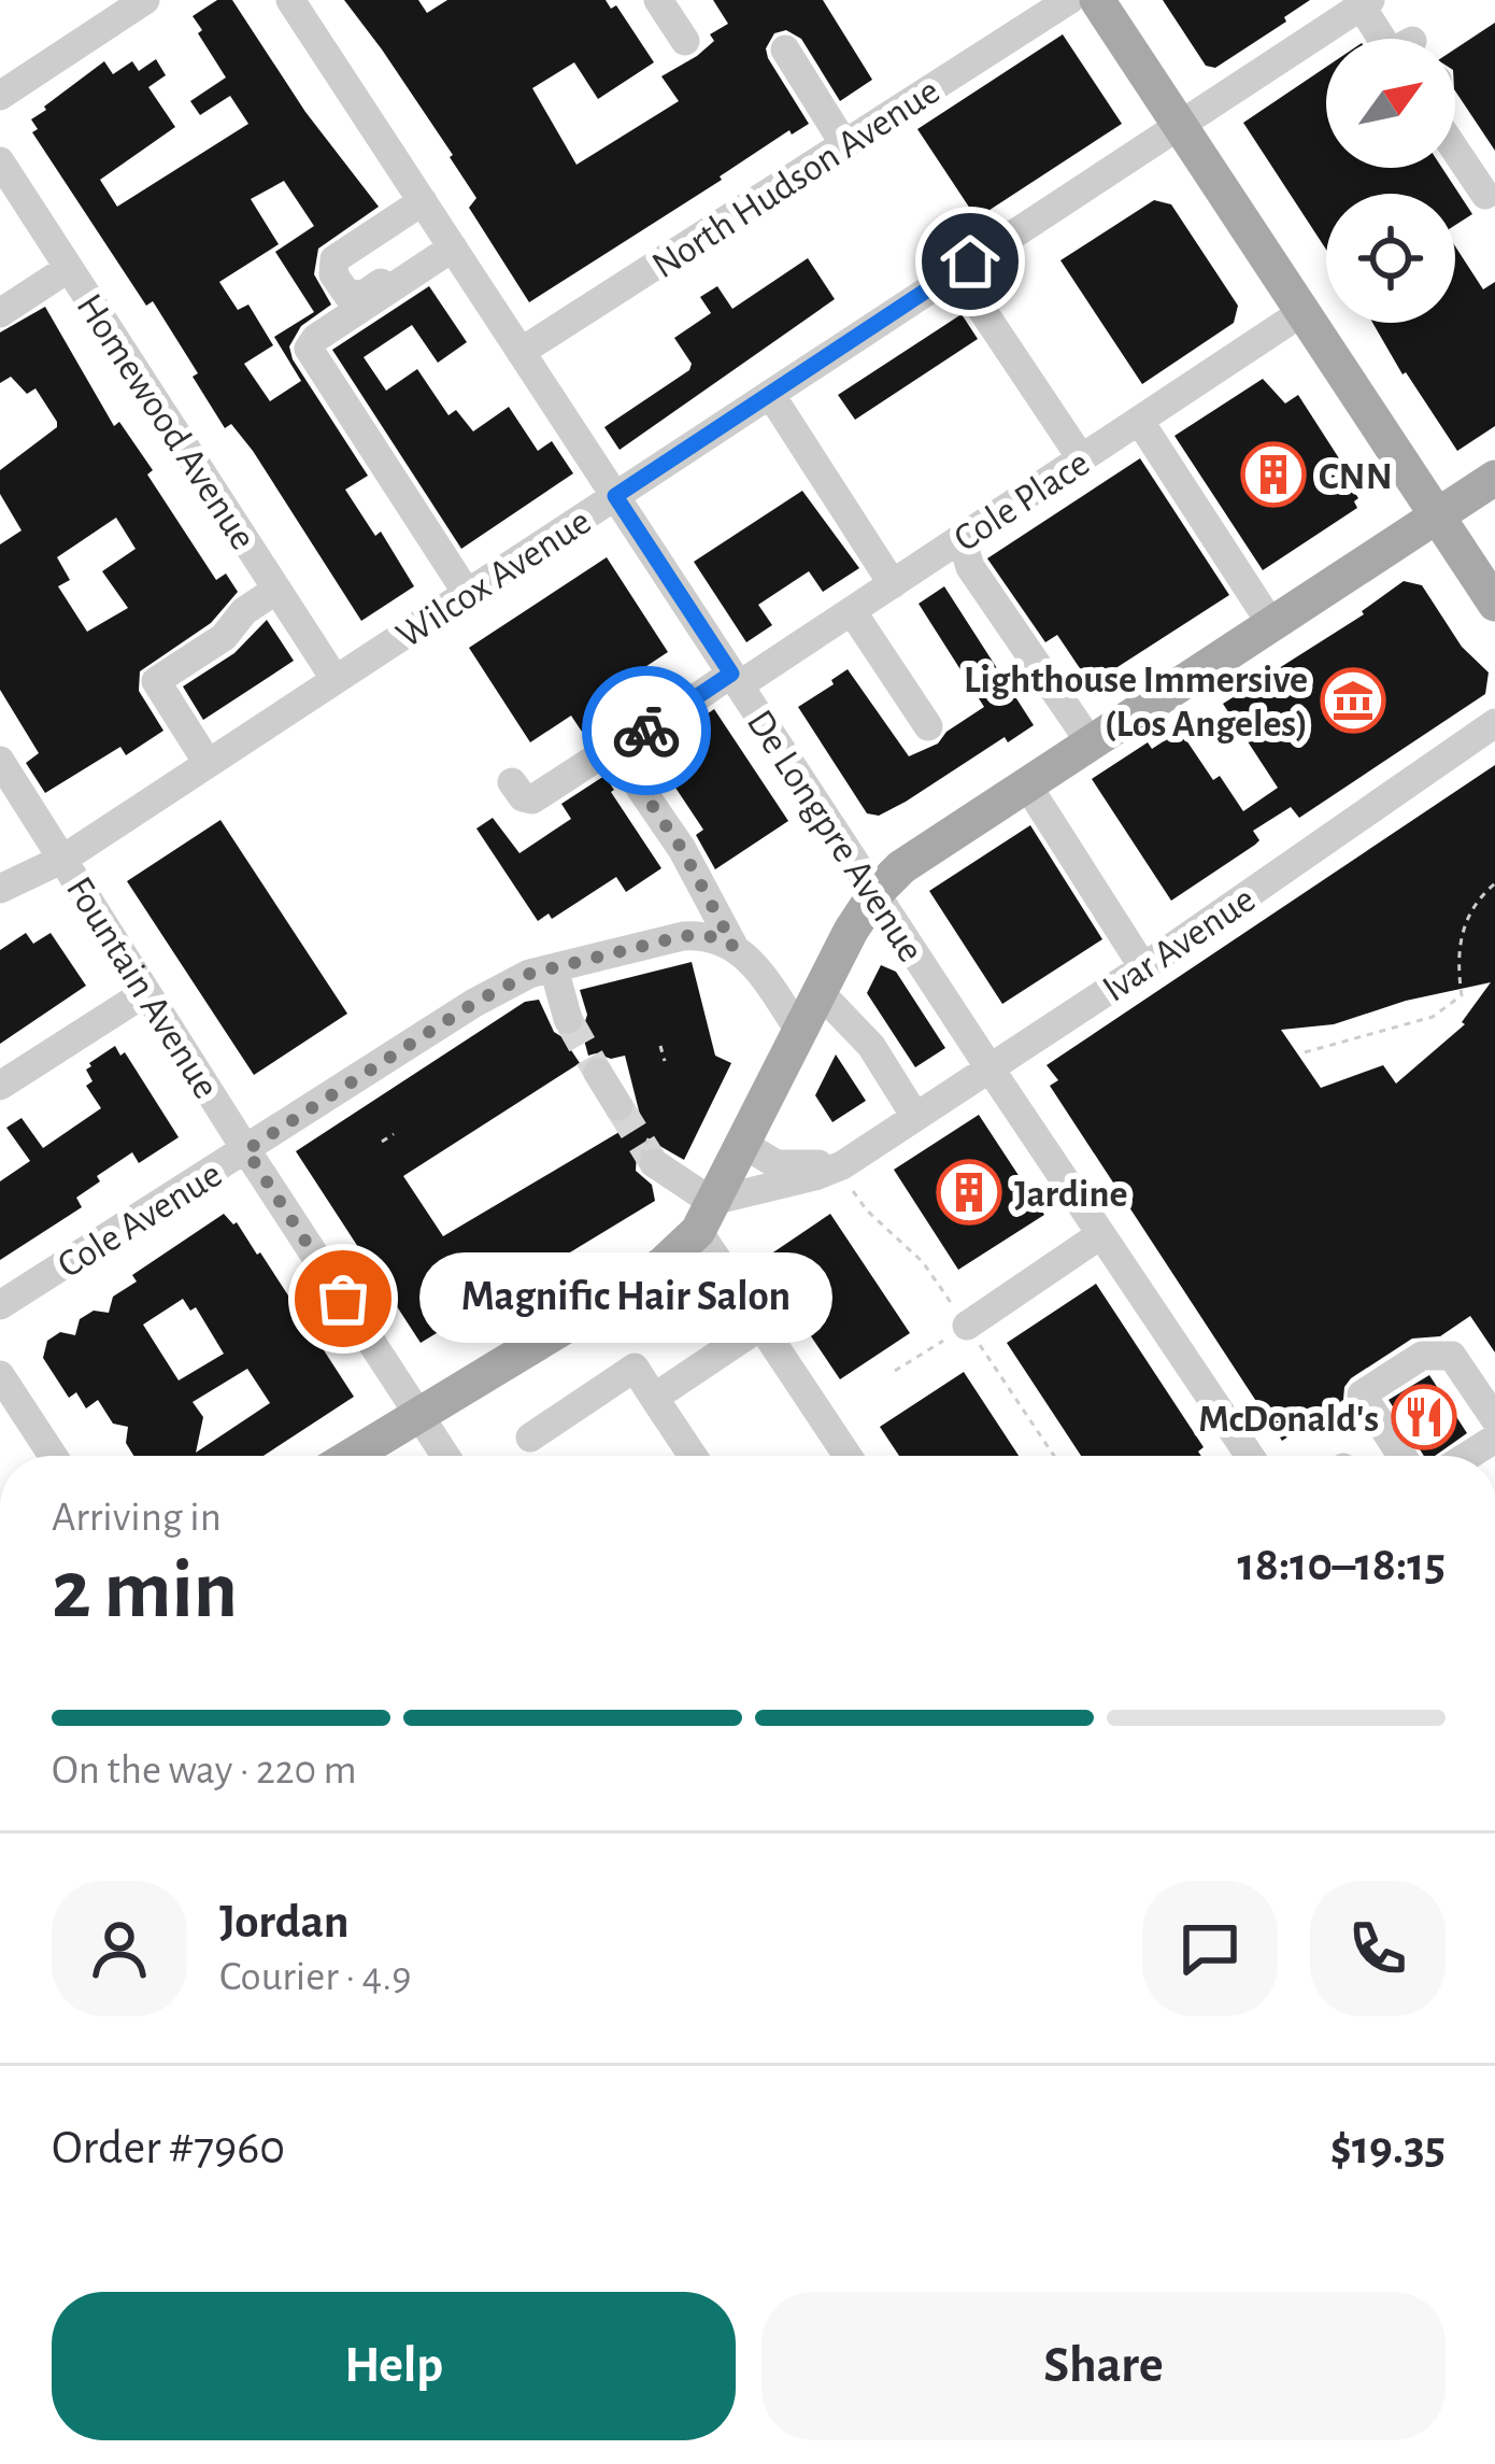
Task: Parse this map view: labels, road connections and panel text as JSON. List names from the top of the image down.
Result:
{
  "streets": {
    "street": [
      "North Hudson Avenue",
      "Homewood Avenue",
      "Cole Place",
      "Wilcox Avenue",
      "De Longpre Avenue",
      "Ivar Avenue",
      "Fountain Avenue",
      "Cole Avenue"
    ]
  },
  "crossings": [
    ["North Hudson Avenue", "De Longpre Avenue"],
    ["Homewood Avenue", "Wilcox Avenue"],
    ["Cole Place", "De Longpre Avenue"],
    ["Wilcox Avenue", "De Longpre Avenue"],
    ["Wilcox Avenue", "Fountain Avenue"],
    ["De Longpre Avenue", "Ivar Avenue"],
    ["Fountain Avenue", "Cole Avenue"]
  ],
  "places": {
    "building": ["CNN", "Jardine"],
    "museum": ["Lighthouse Immersive (Los Angeles)"],
    "other": ["Magnific Hair Salon"],
    "restaurant": ["McDonald's"]
  },
  "north": "top right",
  "page": {
    "bubble": "Magnific Hair Salon",
    "heading": ["2 min", "Arriving in", "18:10–18:15"],
    "panel": [
      "Jordan",
      "Courier · 4.9",
      "Order #7960",
      "$19.35"
    ],
    "bar": "On the way · 220 m",
    "buttons": ["Help", "Share"]
  }
}
